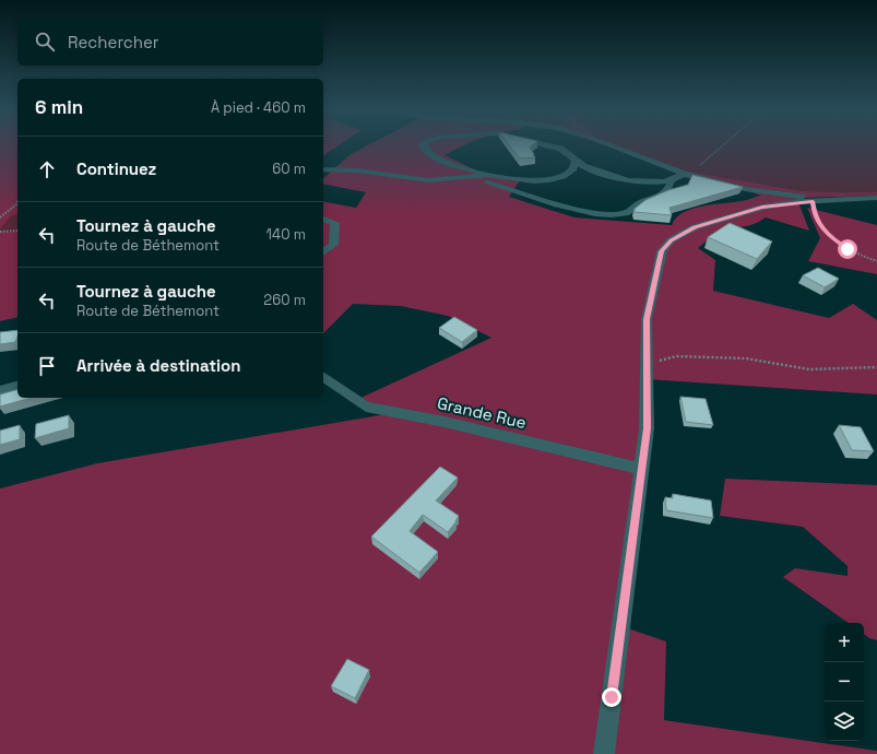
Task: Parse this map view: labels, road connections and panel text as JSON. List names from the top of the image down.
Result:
{
  "streets": {
    "street": ["Grande Rue"]
  },
  "page": {
    "search": "Rechercher",
    "heading": ["6 min", "À pied · 460 m"],
    "list": [
      ["Continuez", "60 m"],
      ["Tournez à gauche", "Route de Béthemont", "140 m"],
      ["Tournez à gauche", "Route de Béthemont", "260 m"],
      "Arrivée à destination"
    ],
    "map_buttons": ["+", "−"]
  }
}
